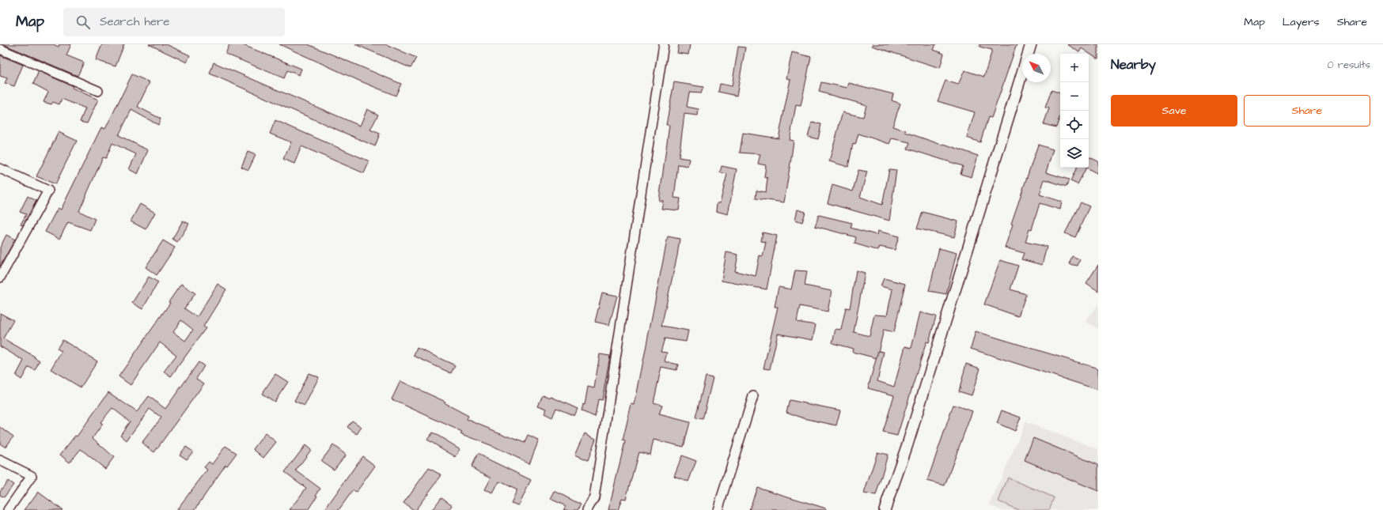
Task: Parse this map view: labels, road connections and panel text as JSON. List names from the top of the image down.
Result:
{
  "north": "top left",
  "page": {
    "header": "Map",
    "search": "Search here",
    "nav": ["Map", "Layers", "Share"],
    "heading": ["Nearby", "0 results"],
    "map_buttons": ["+", "−"],
    "buttons": ["Save", "Share"]
  }
}
